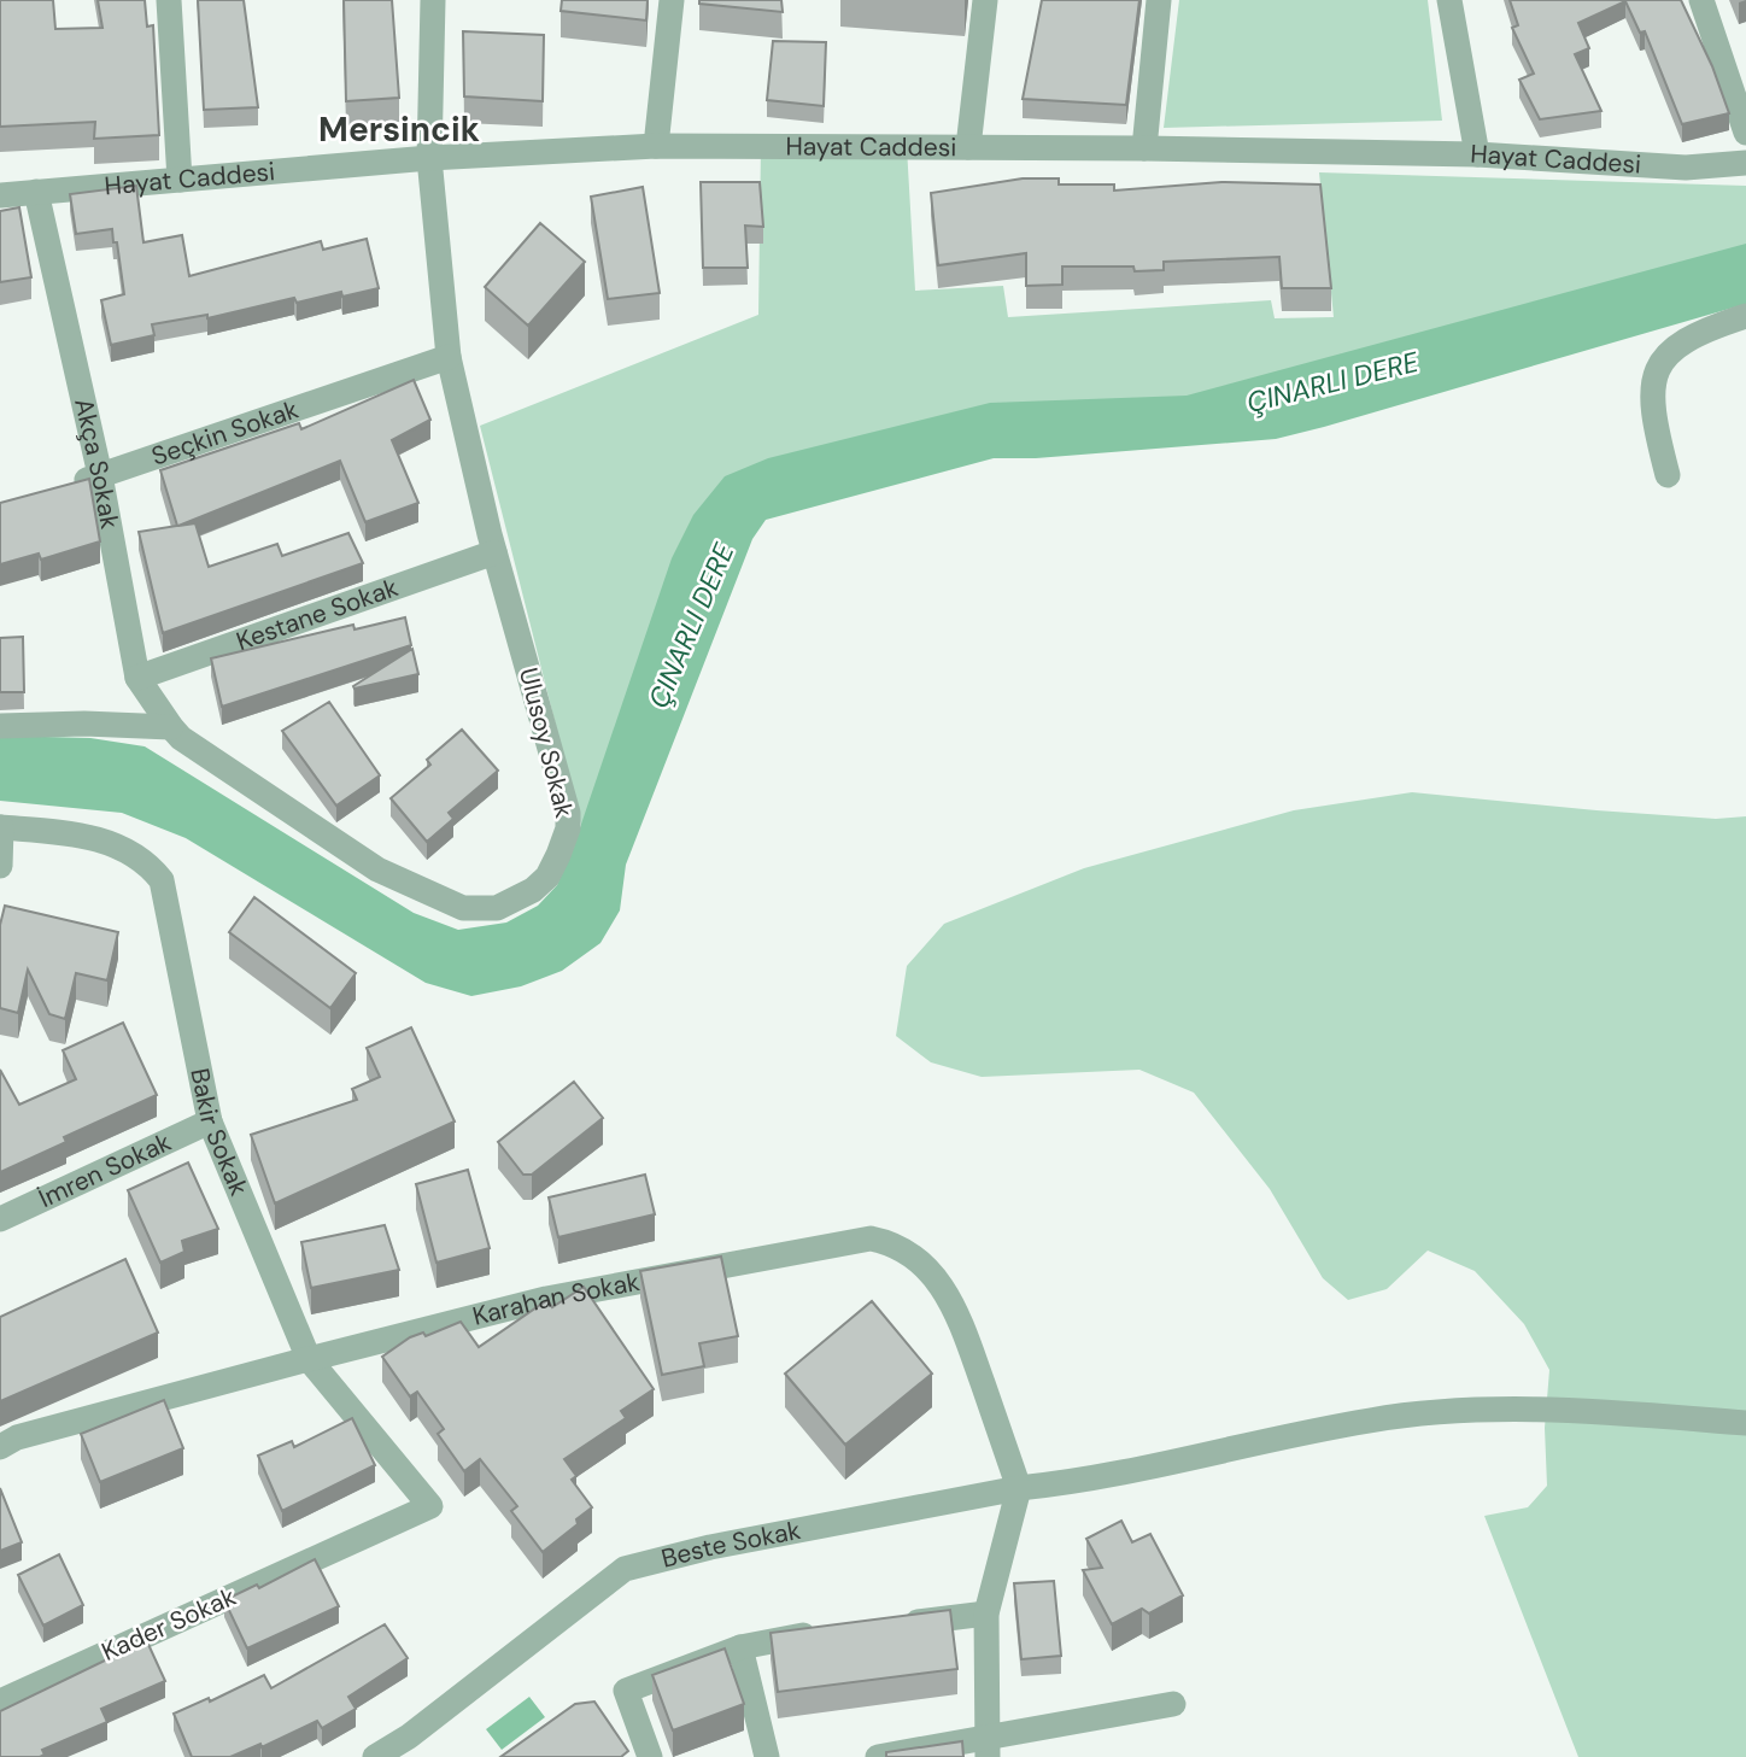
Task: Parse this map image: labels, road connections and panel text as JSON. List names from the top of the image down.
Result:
{
  "streets": {
    "street": [
      "Hayat Caddesi",
      "Seçkin Sokak",
      "Akça Sokak",
      "Kestane Sokak",
      "Ulusoy Sokak",
      "Bakir Sokak",
      "İmren Sokak",
      "Karahan Sokak",
      "Beste Sokak",
      "Kader Sokak"
    ]
  },
  "crossings": [
    ["Hayat Caddesi", "Akça Sokak"],
    ["Hayat Caddesi", "Ulusoy Sokak"],
    ["Seçkin Sokak", "Akça Sokak"],
    ["Seçkin Sokak", "Ulusoy Sokak"],
    ["Akça Sokak", "Kestane Sokak"],
    ["Akça Sokak", "Ulusoy Sokak"],
    ["Kestane Sokak", "Ulusoy Sokak"],
    ["Bakir Sokak", "İmren Sokak"],
    ["Bakir Sokak", "Karahan Sokak"],
    ["Bakir Sokak", "Kader Sokak"],
    ["Karahan Sokak", "Beste Sokak"]
  ],
  "districts": ["Mersincik"],
  "water": ["ÇINARLI DERE"]
}
